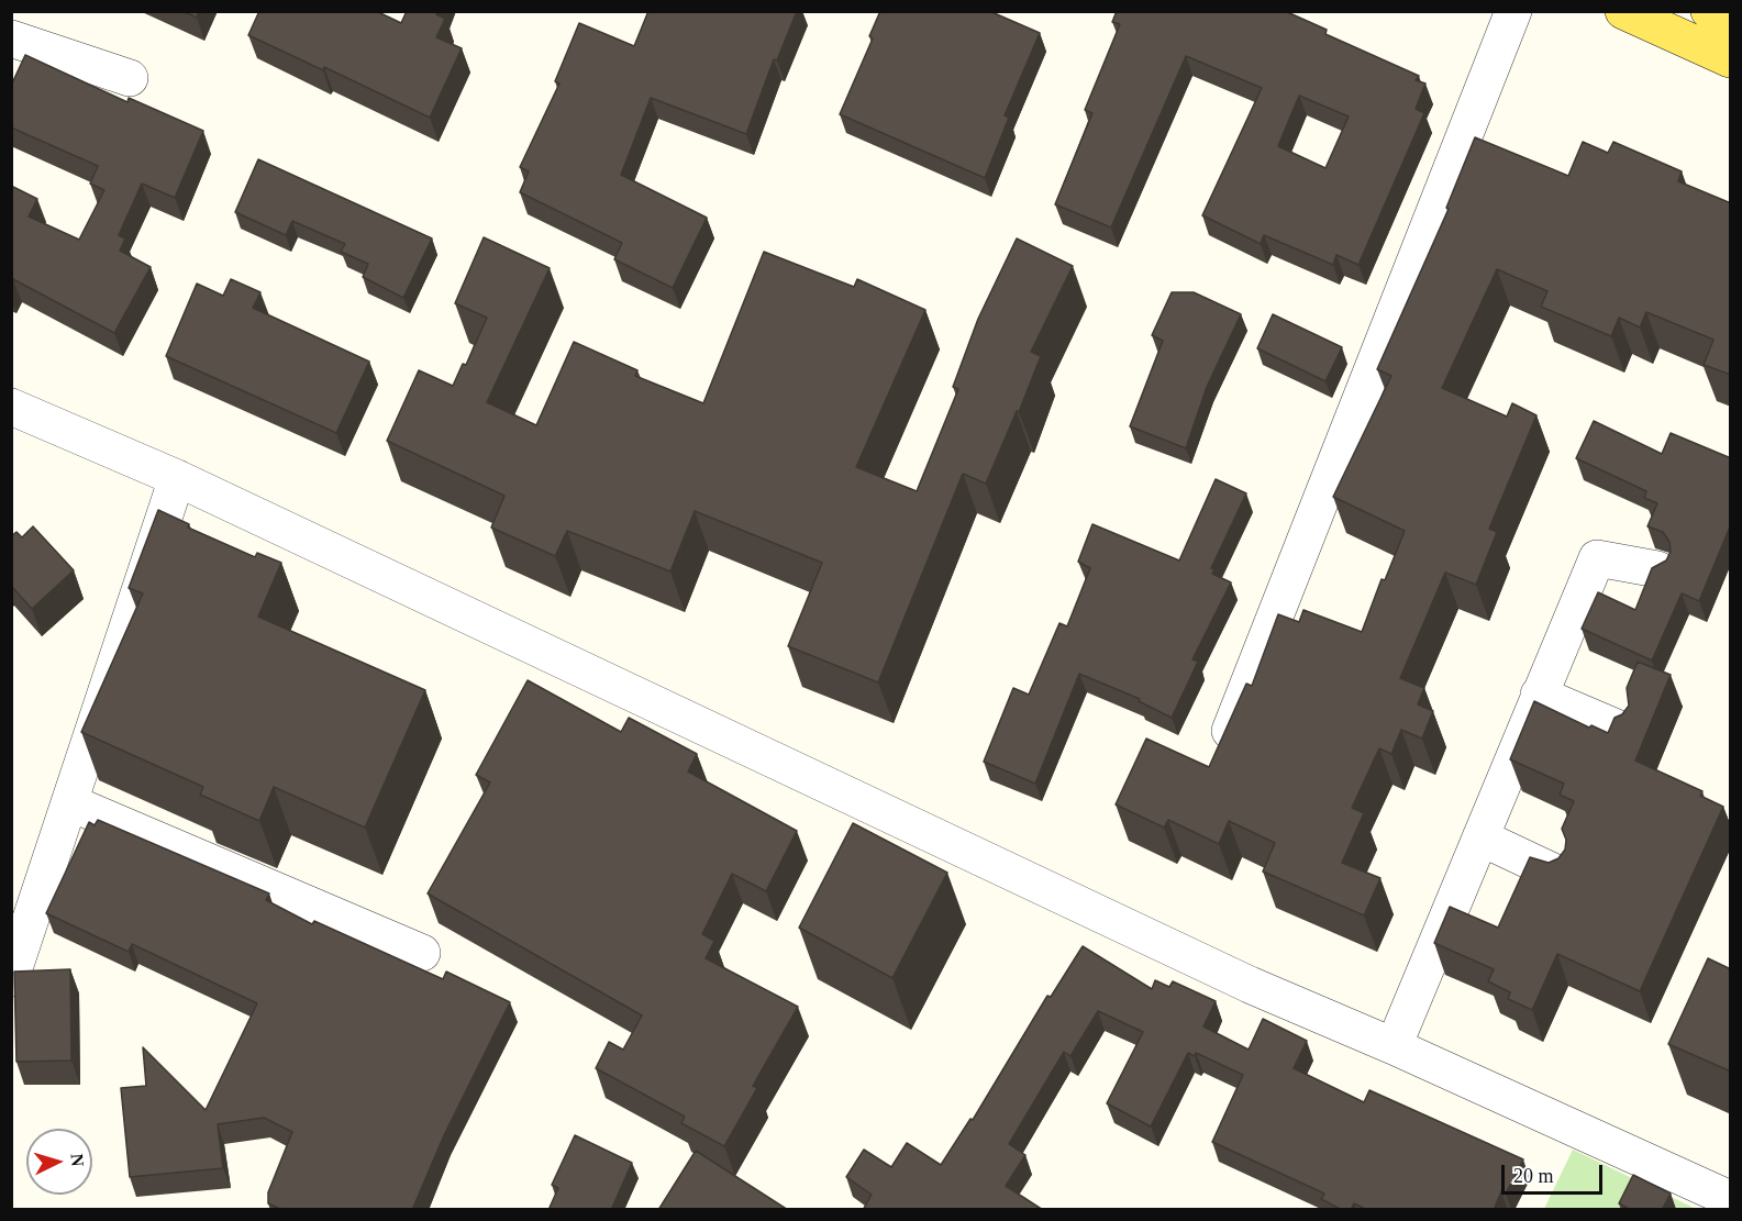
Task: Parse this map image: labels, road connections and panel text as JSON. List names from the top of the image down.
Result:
{
  "scale_bar": "20 m",
  "north": "right"
}
